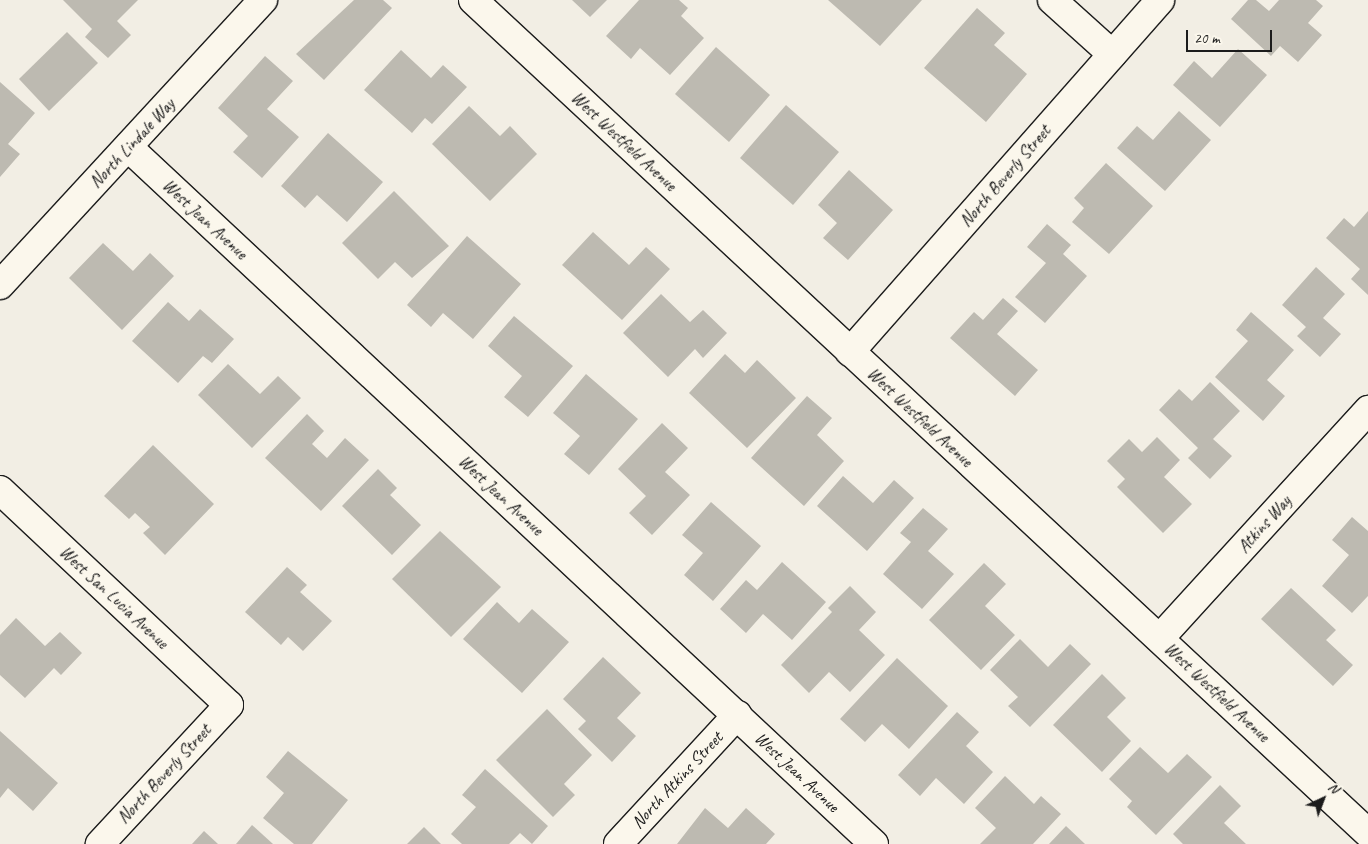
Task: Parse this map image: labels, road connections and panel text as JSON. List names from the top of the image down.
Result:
{
  "streets": {
    "street": [
      "West Westfield Avenue",
      "North Lindale Way",
      "North Beverly Street",
      "West Jean Avenue",
      "Atkins Way",
      "West San Lucia Avenue",
      "North Atkins Street"
    ]
  },
  "crossings": [
    ["West Westfield Avenue", "North Beverly Street"],
    ["West Westfield Avenue", "Atkins Way"],
    ["North Lindale Way", "West Jean Avenue"],
    ["North Beverly Street", "West San Lucia Avenue"],
    ["West Jean Avenue", "North Atkins Street"]
  ],
  "scale_bar": "20 m",
  "north": "top right"
}
